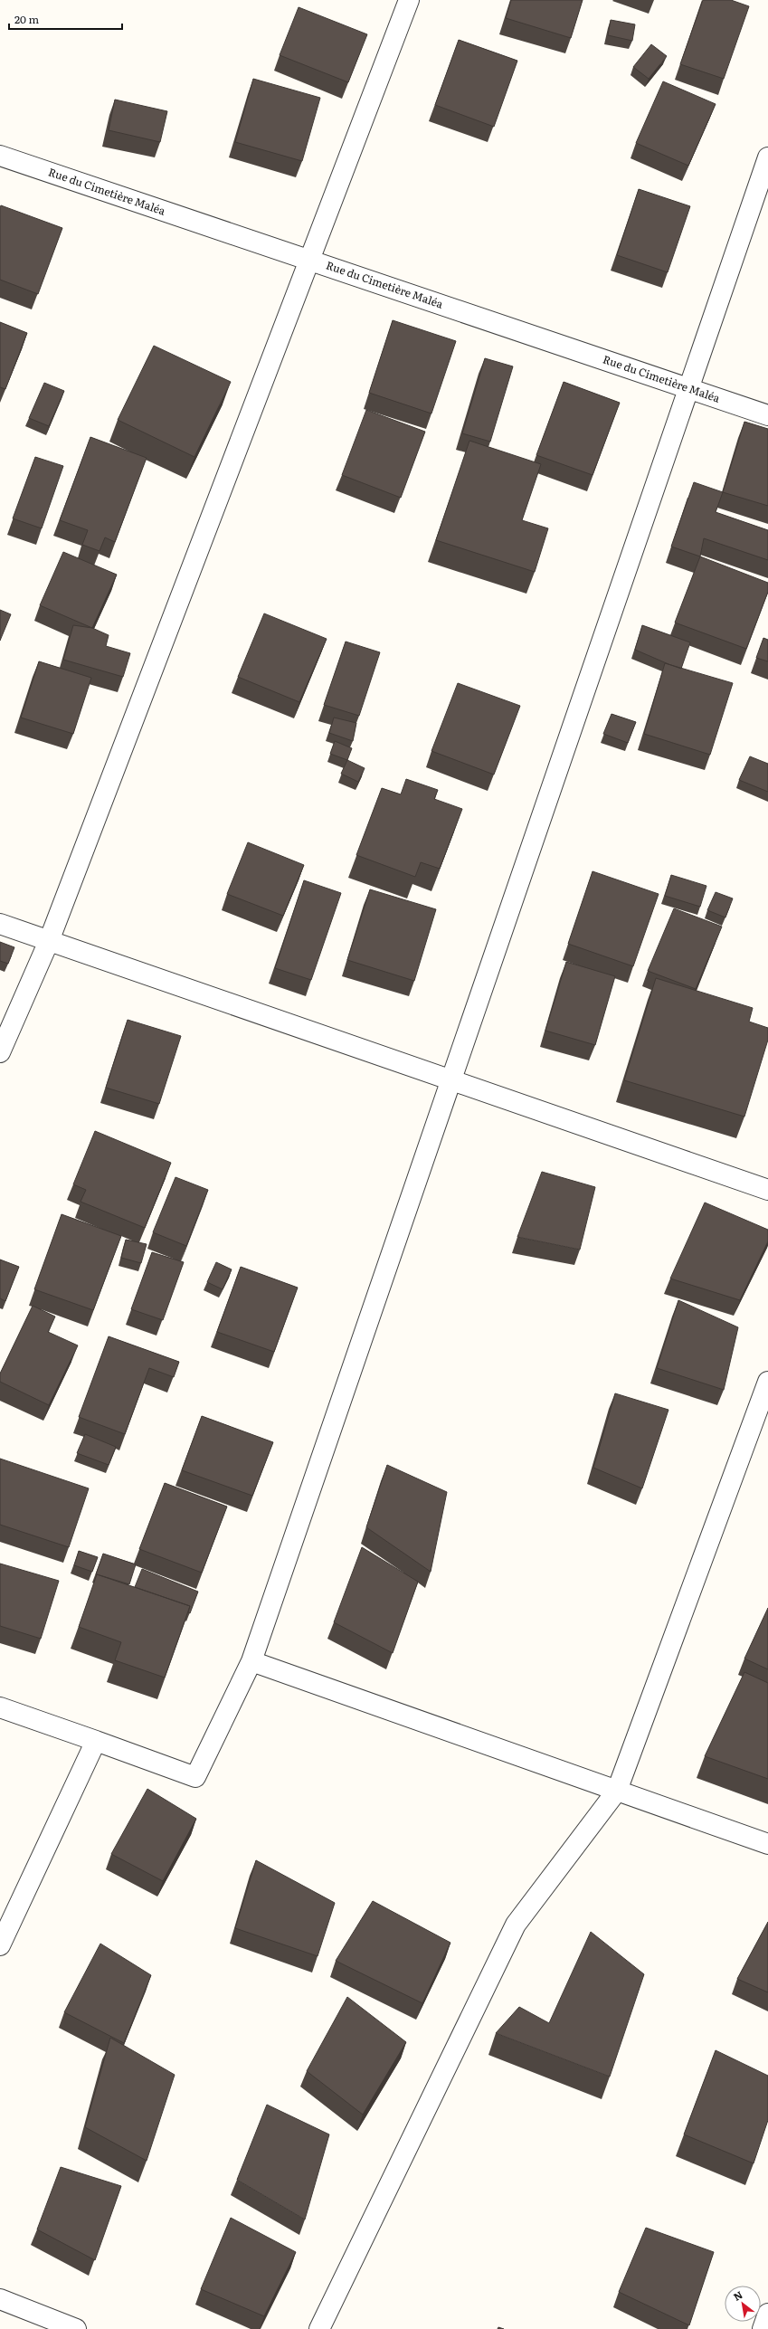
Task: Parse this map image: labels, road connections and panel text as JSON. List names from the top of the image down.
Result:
{
  "streets": {
    "street": ["Rue du Cimetière Maléa"]
  },
  "scale_bar": "20 m",
  "north": "top left"
}
